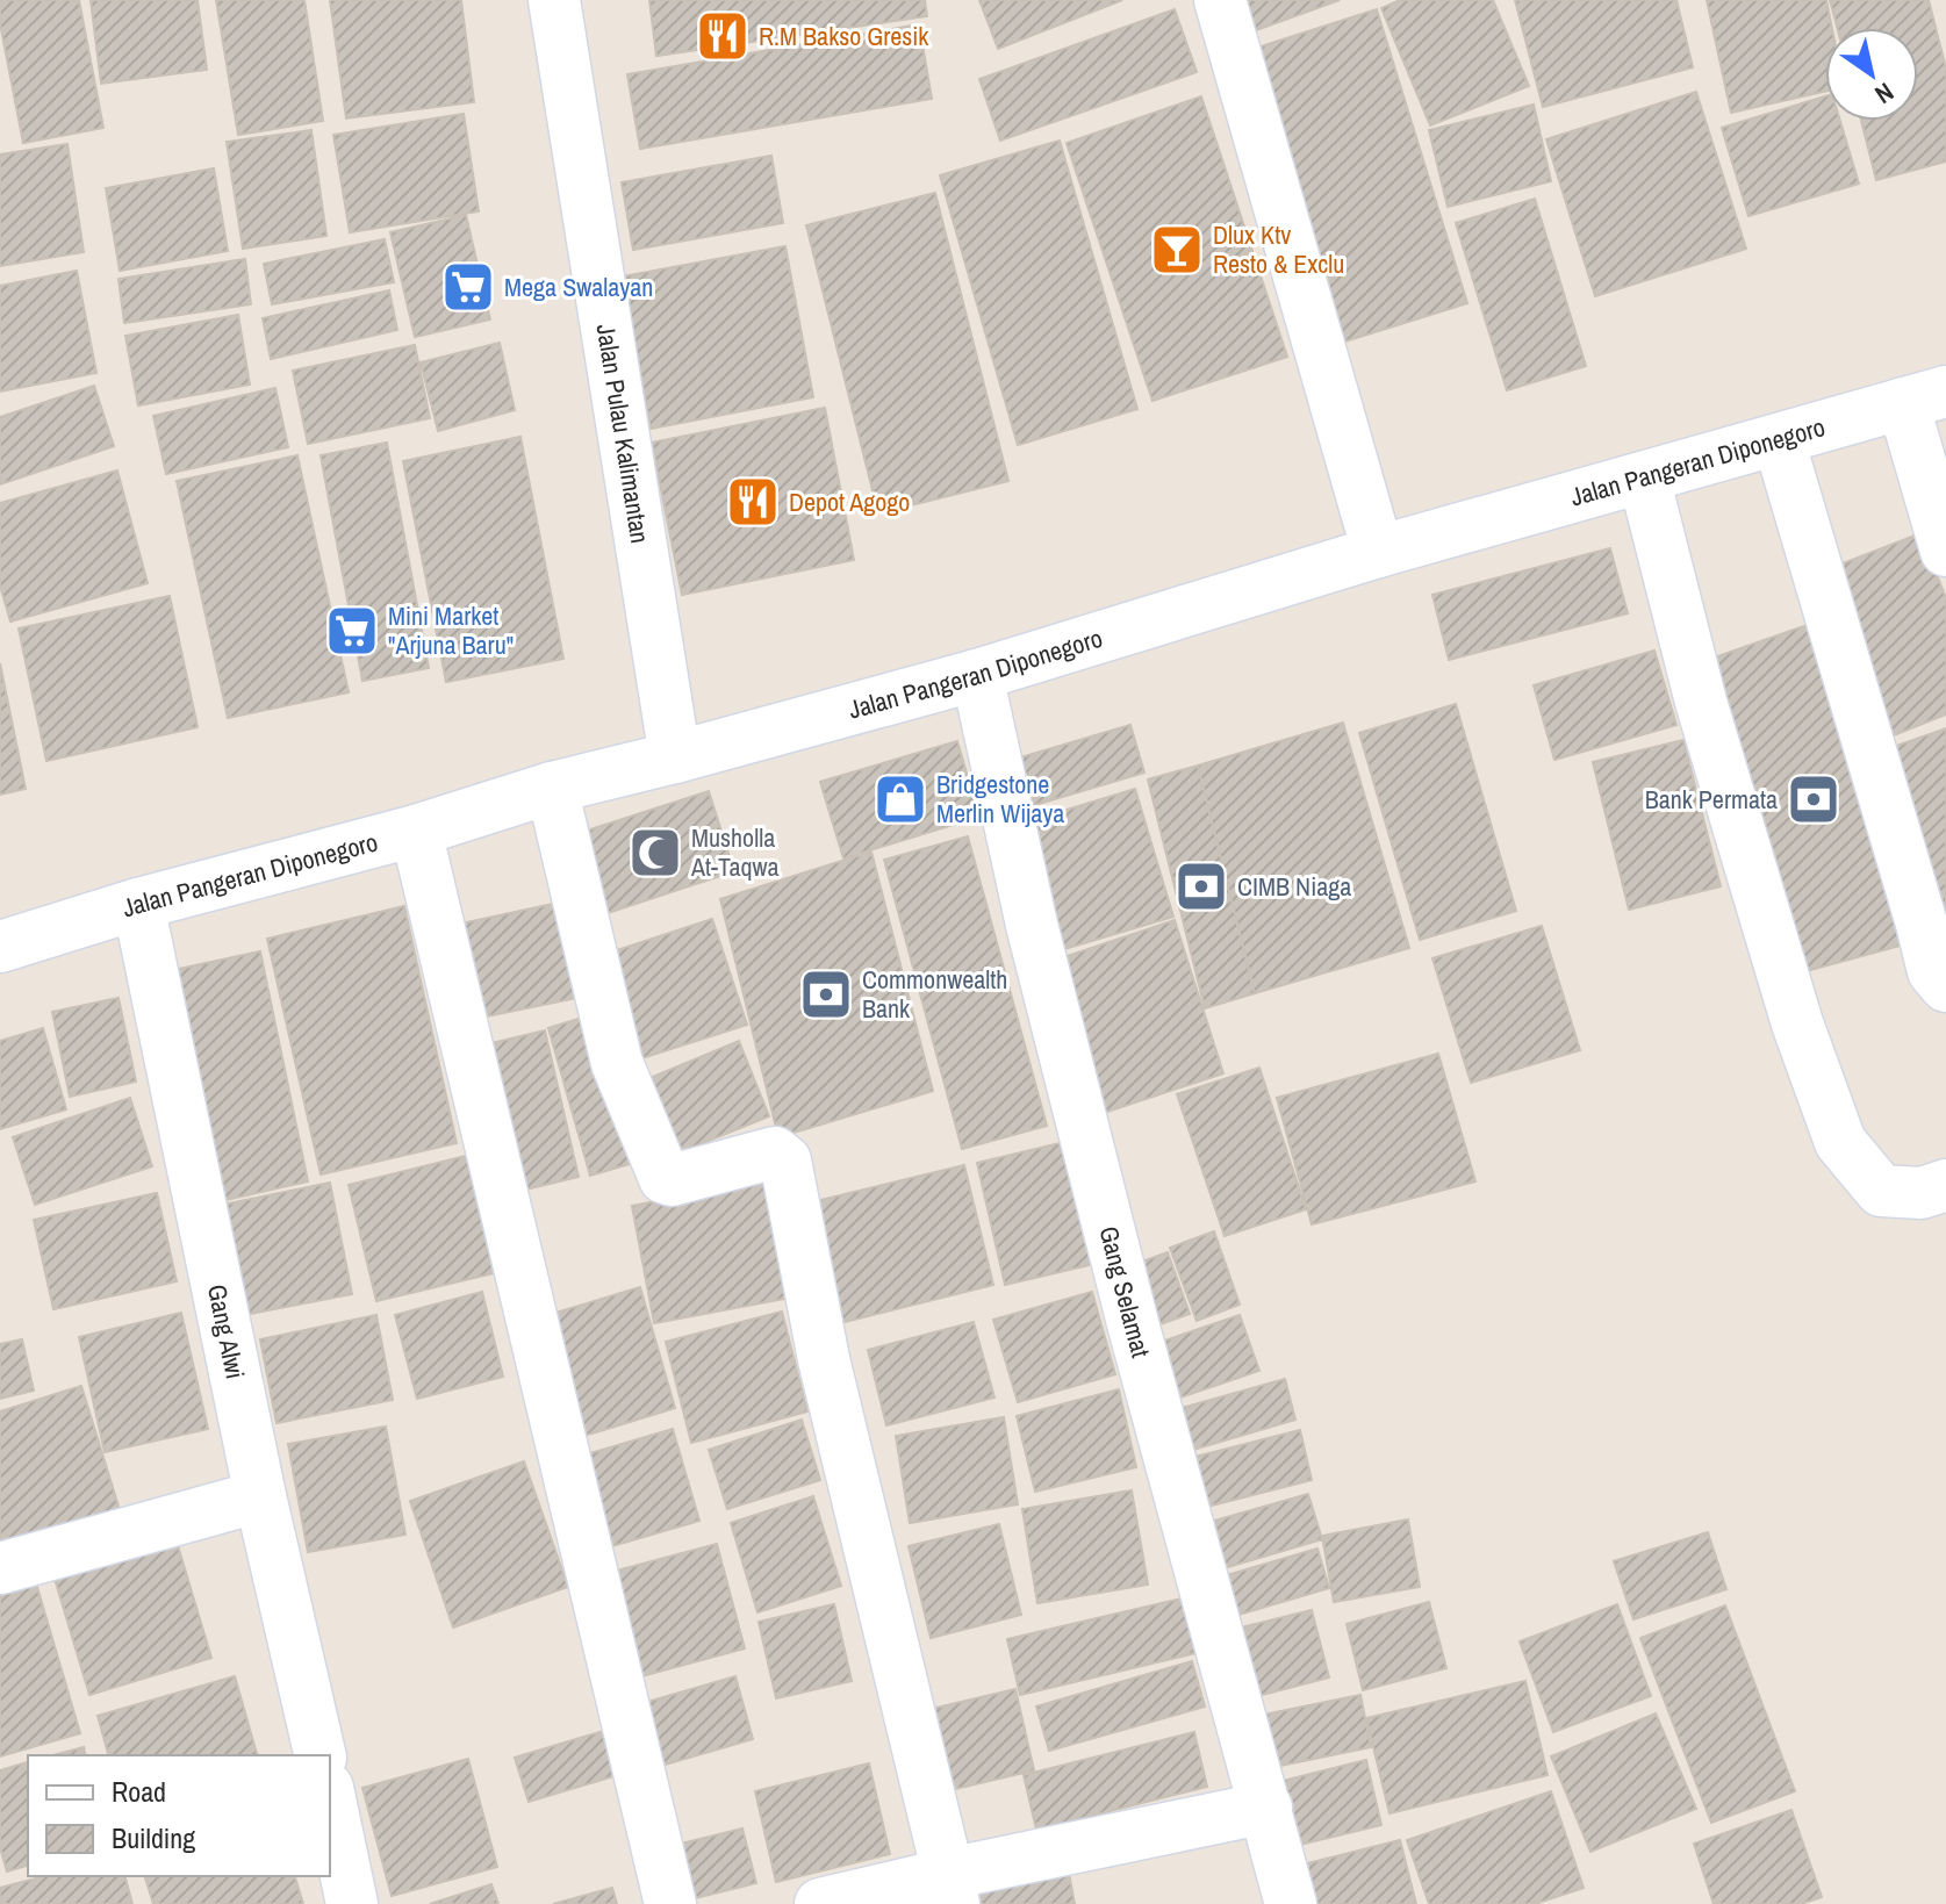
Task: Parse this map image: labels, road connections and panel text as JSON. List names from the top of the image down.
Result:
{
  "streets": {
    "street": [
      "Jalan Pulau Kalimantan",
      "Jalan Pangeran Diponegoro",
      "Gang Selamat",
      "Gang Alwi"
    ]
  },
  "crossings": [
    ["Jalan Pulau Kalimantan", "Jalan Pangeran Diponegoro"],
    ["Jalan Pangeran Diponegoro", "Gang Selamat"],
    ["Jalan Pangeran Diponegoro", "Gang Alwi"]
  ],
  "places": {
    "restaurant": ["R.M Bakso Gresik", "Depot Agogo"],
    "bar": ["Dlux Ktv Resto & Exclu"],
    "supermarket": ["Mega Swalayan", "Mini Market \"Arjuna Baru\""],
    "shop": ["Bridgestone Merlin Wijaya"],
    "bank": ["Bank Permata", "CIMB Niaga", "Commonwealth Bank"],
    "mosque": ["Musholla At-Taqwa"]
  },
  "legend": ["Road", "Building"],
  "north": "bottom right"
}
